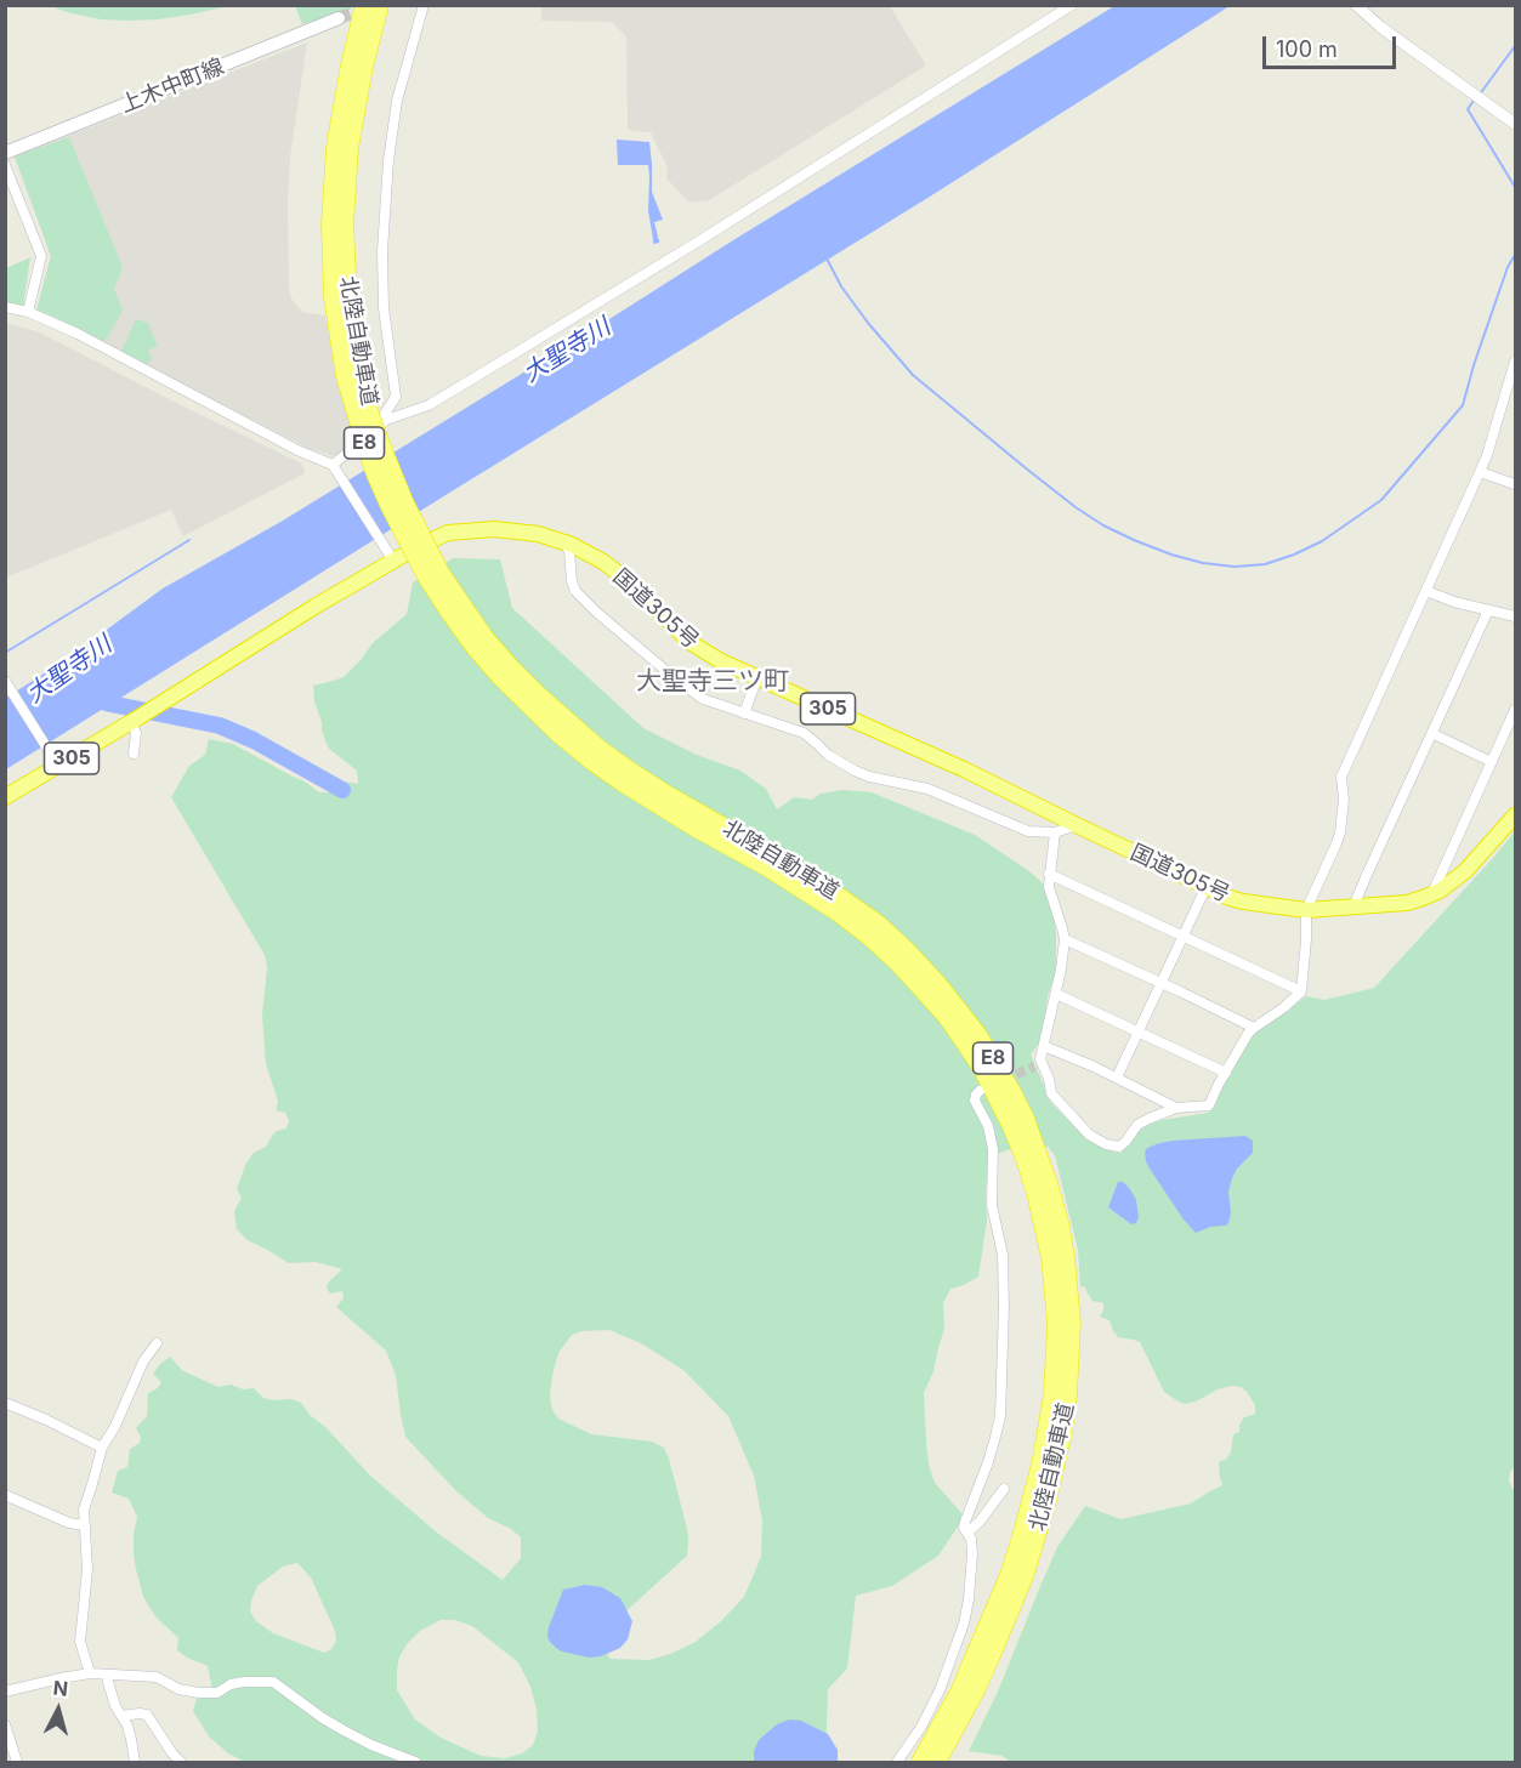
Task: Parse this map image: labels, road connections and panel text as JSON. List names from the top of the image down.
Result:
{
  "streets": {
    "highway": [
      "北陸自動車道",
      "E8",
      "国道305号",
      "305"
    ],
    "main road": ["上木中町線"]
  },
  "districts": ["大聖寺三ツ町"],
  "water": ["大聖寺川"],
  "scale_bar": "100 m",
  "north": "top"
}
